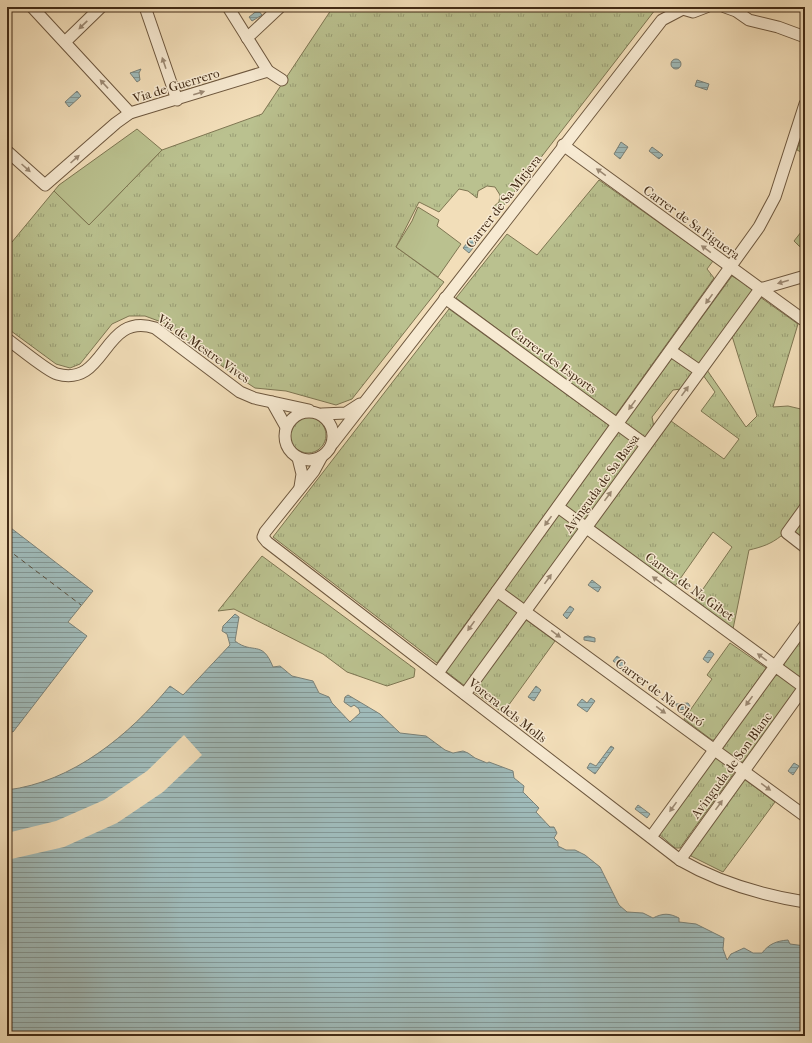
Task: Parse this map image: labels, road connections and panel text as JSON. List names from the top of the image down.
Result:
{
  "streets": {
    "street": [
      "Via de Guerrero",
      "Carrer de Sa Mitjera",
      "Carrer de Sa Figuera",
      "Via de Mestre Vives",
      "Carrer des Esports",
      "Avinguda de Sa Bassa",
      "Carrer de Na Gibet",
      "Carrer de Na Claró",
      "Vorera dels Molls",
      "Avinguda de Son Blanc"
    ]
  },
  "crossings": [
    ["Carrer de Sa Mitjera", "Carrer de Sa Figuera"],
    ["Carrer de Sa Mitjera", "Via de Mestre Vives"],
    ["Carrer de Sa Mitjera", "Carrer des Esports"],
    ["Carrer de Sa Figuera", "Avinguda de Sa Bassa"],
    ["Carrer des Esports", "Avinguda de Sa Bassa"],
    ["Avinguda de Sa Bassa", "Carrer de Na Gibet"],
    ["Avinguda de Sa Bassa", "Carrer de Na Claró"],
    ["Avinguda de Sa Bassa", "Vorera dels Molls"],
    ["Carrer de Na Gibet", "Avinguda de Son Blanc"],
    ["Carrer de Na Claró", "Avinguda de Son Blanc"],
    ["Vorera dels Molls", "Avinguda de Son Blanc"]
  ],
  "one_way": [
    "Via de Guerrero",
    "Carrer de Sa Figuera",
    "Carrer de Na Gibet",
    "Carrer de Na Claró"
  ]
}
